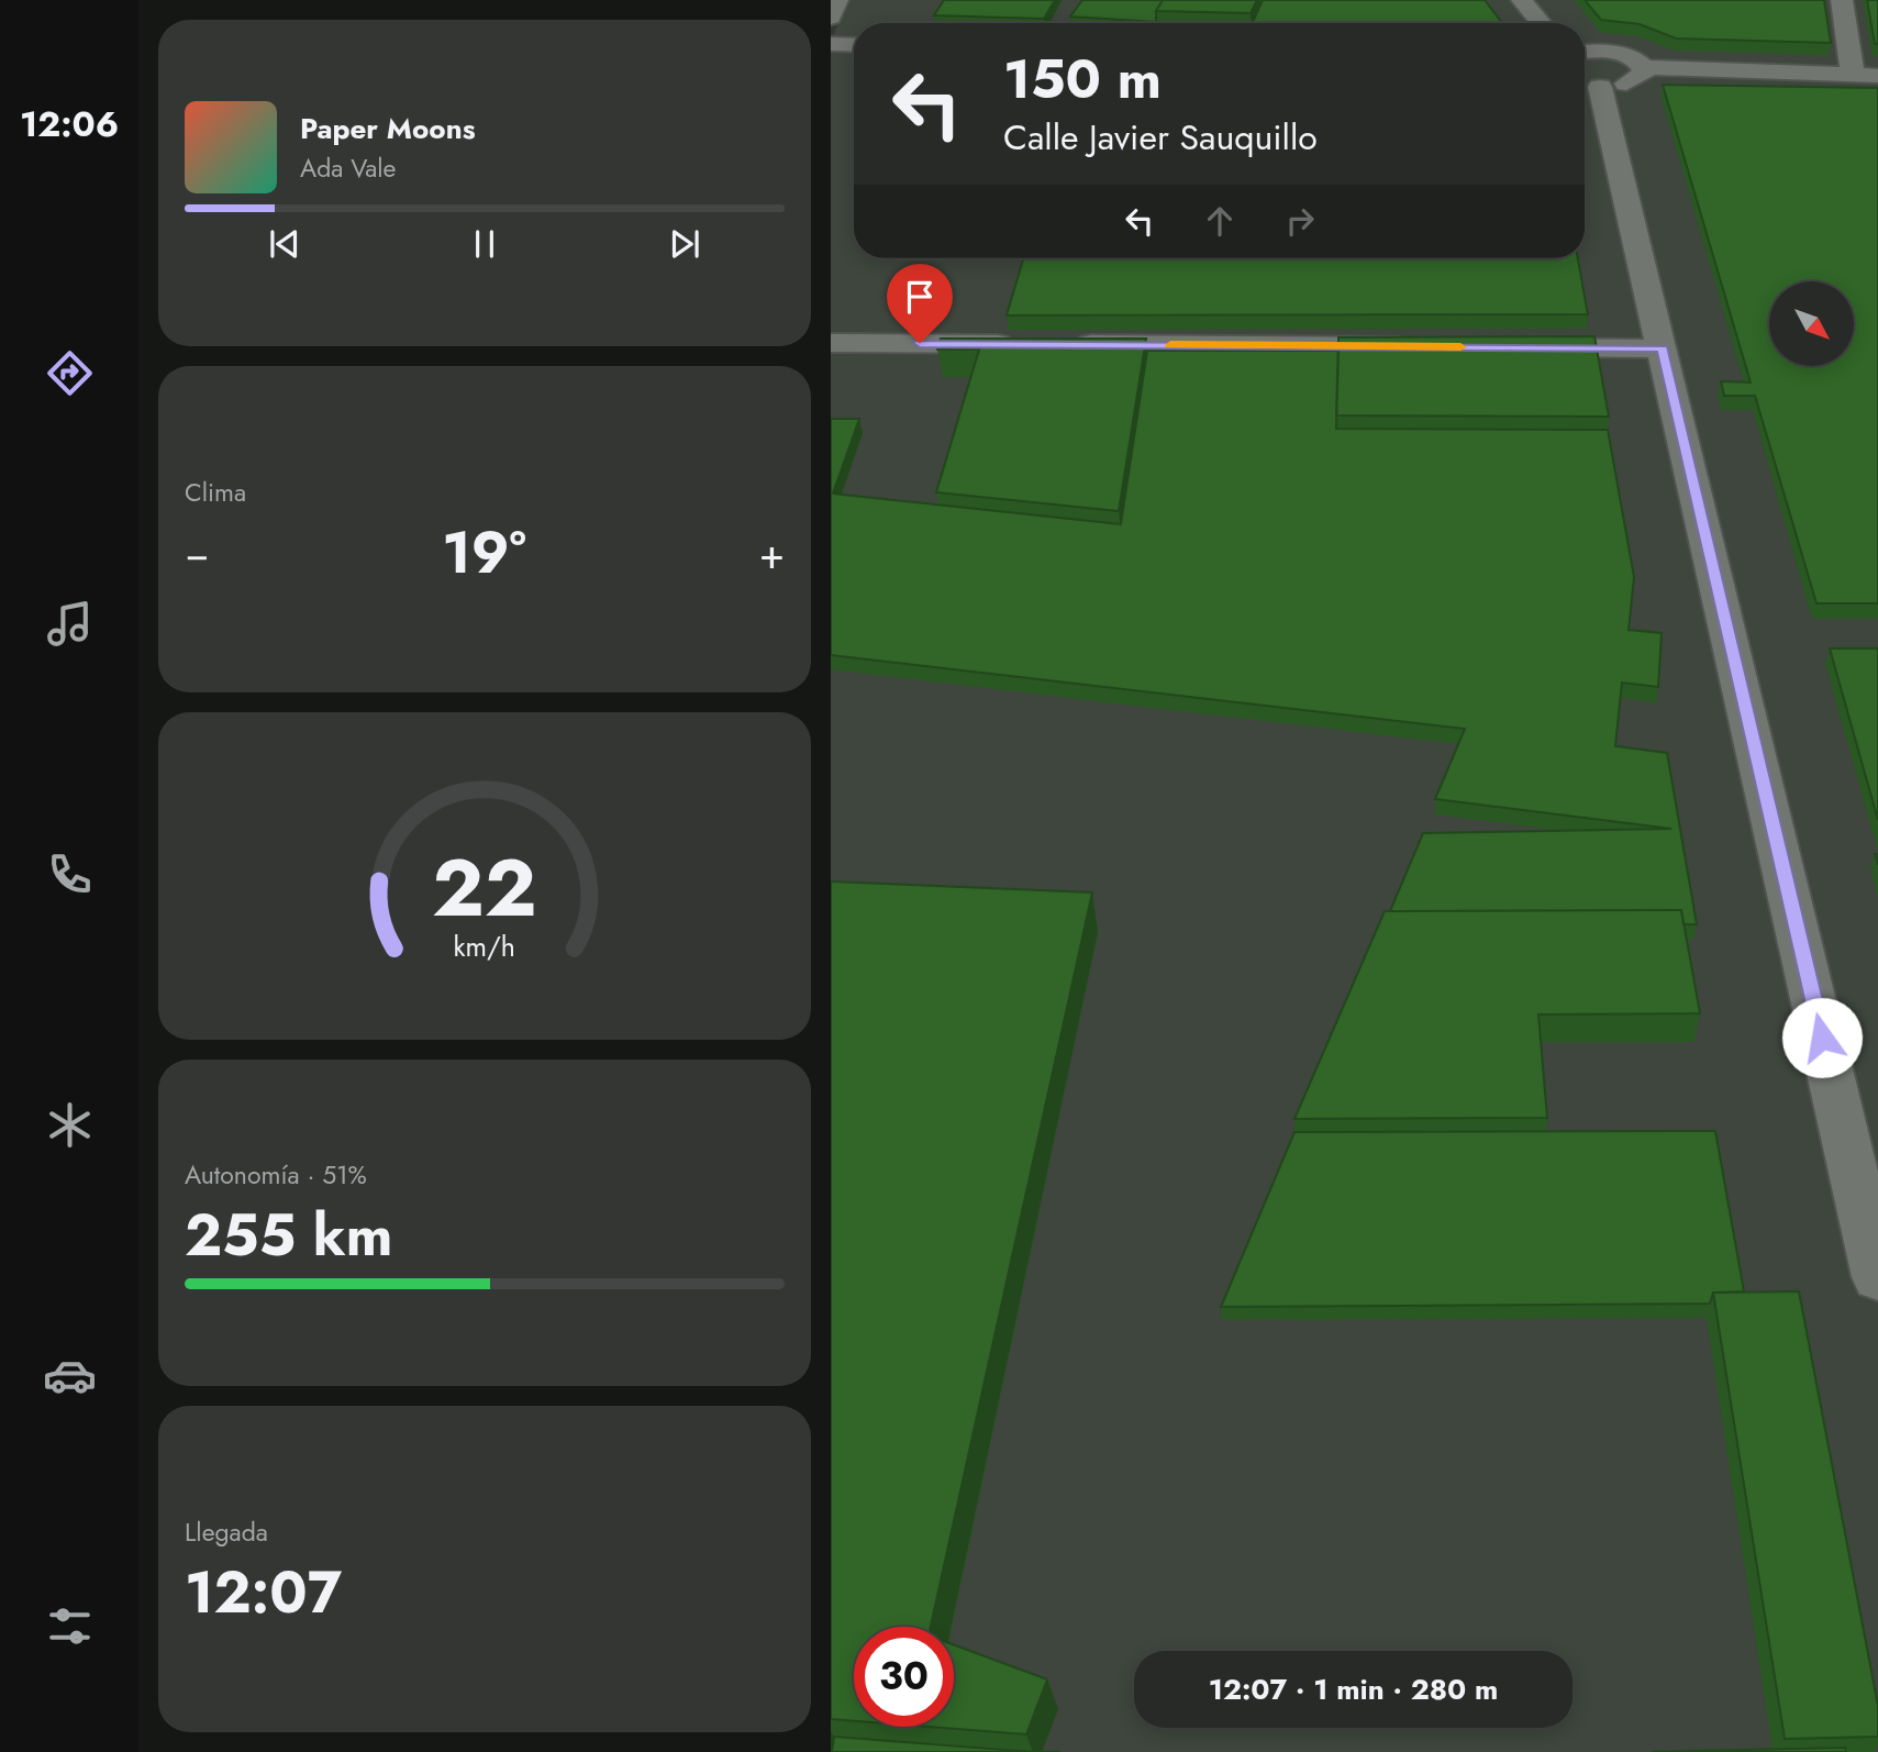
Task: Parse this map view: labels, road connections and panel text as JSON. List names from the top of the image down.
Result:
{
  "north": "bottom right",
  "page": {
    "tabs": "12:06",
    "turn": ["150 m", "Calle Javier Sauquillo"],
    "song": ["Paper Moons", "Ada Vale"],
    "tile": [
      "Clima",
      ["Autonomía · 51%", "255 km"],
      ["Llegada", "12:07"]
    ],
    "heat": ["−", "19°", "+"],
    "limit": "30",
    "trip": "12:07 · 1 min · 280 m",
    "gauge": ["22", "km/h"]
  }
}
